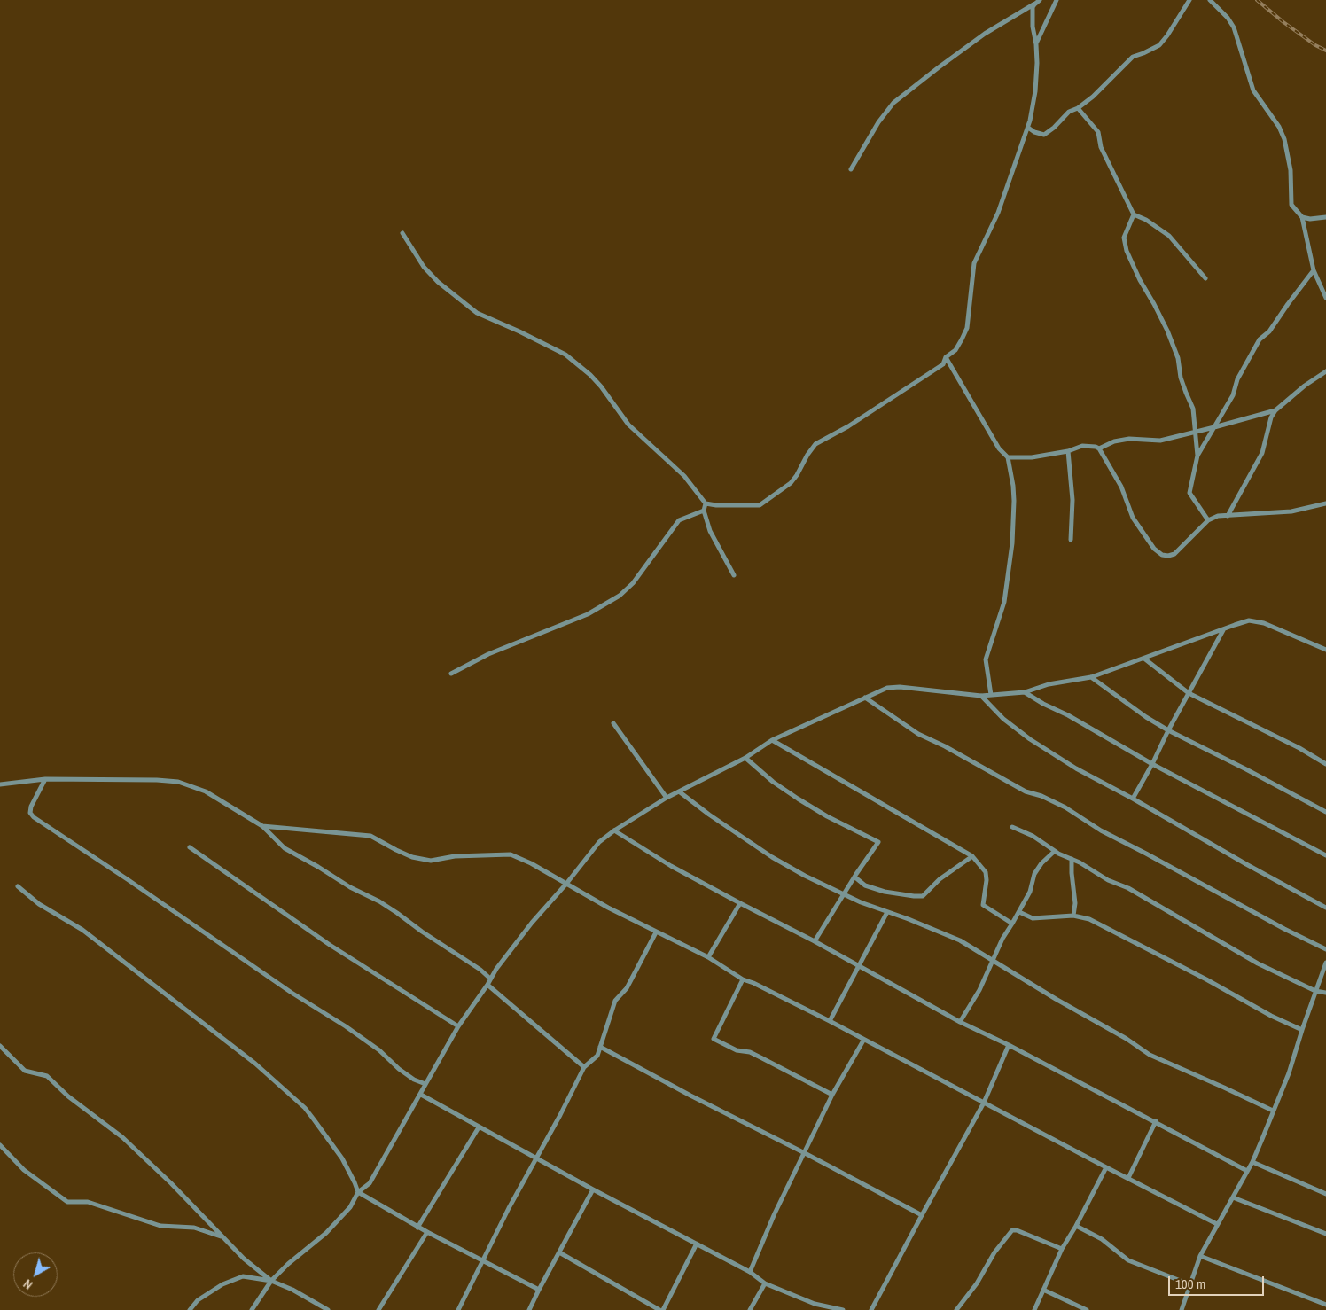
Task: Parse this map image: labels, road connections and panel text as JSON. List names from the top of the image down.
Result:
{
  "scale_bar": "100 m",
  "north": "bottom left"
}
